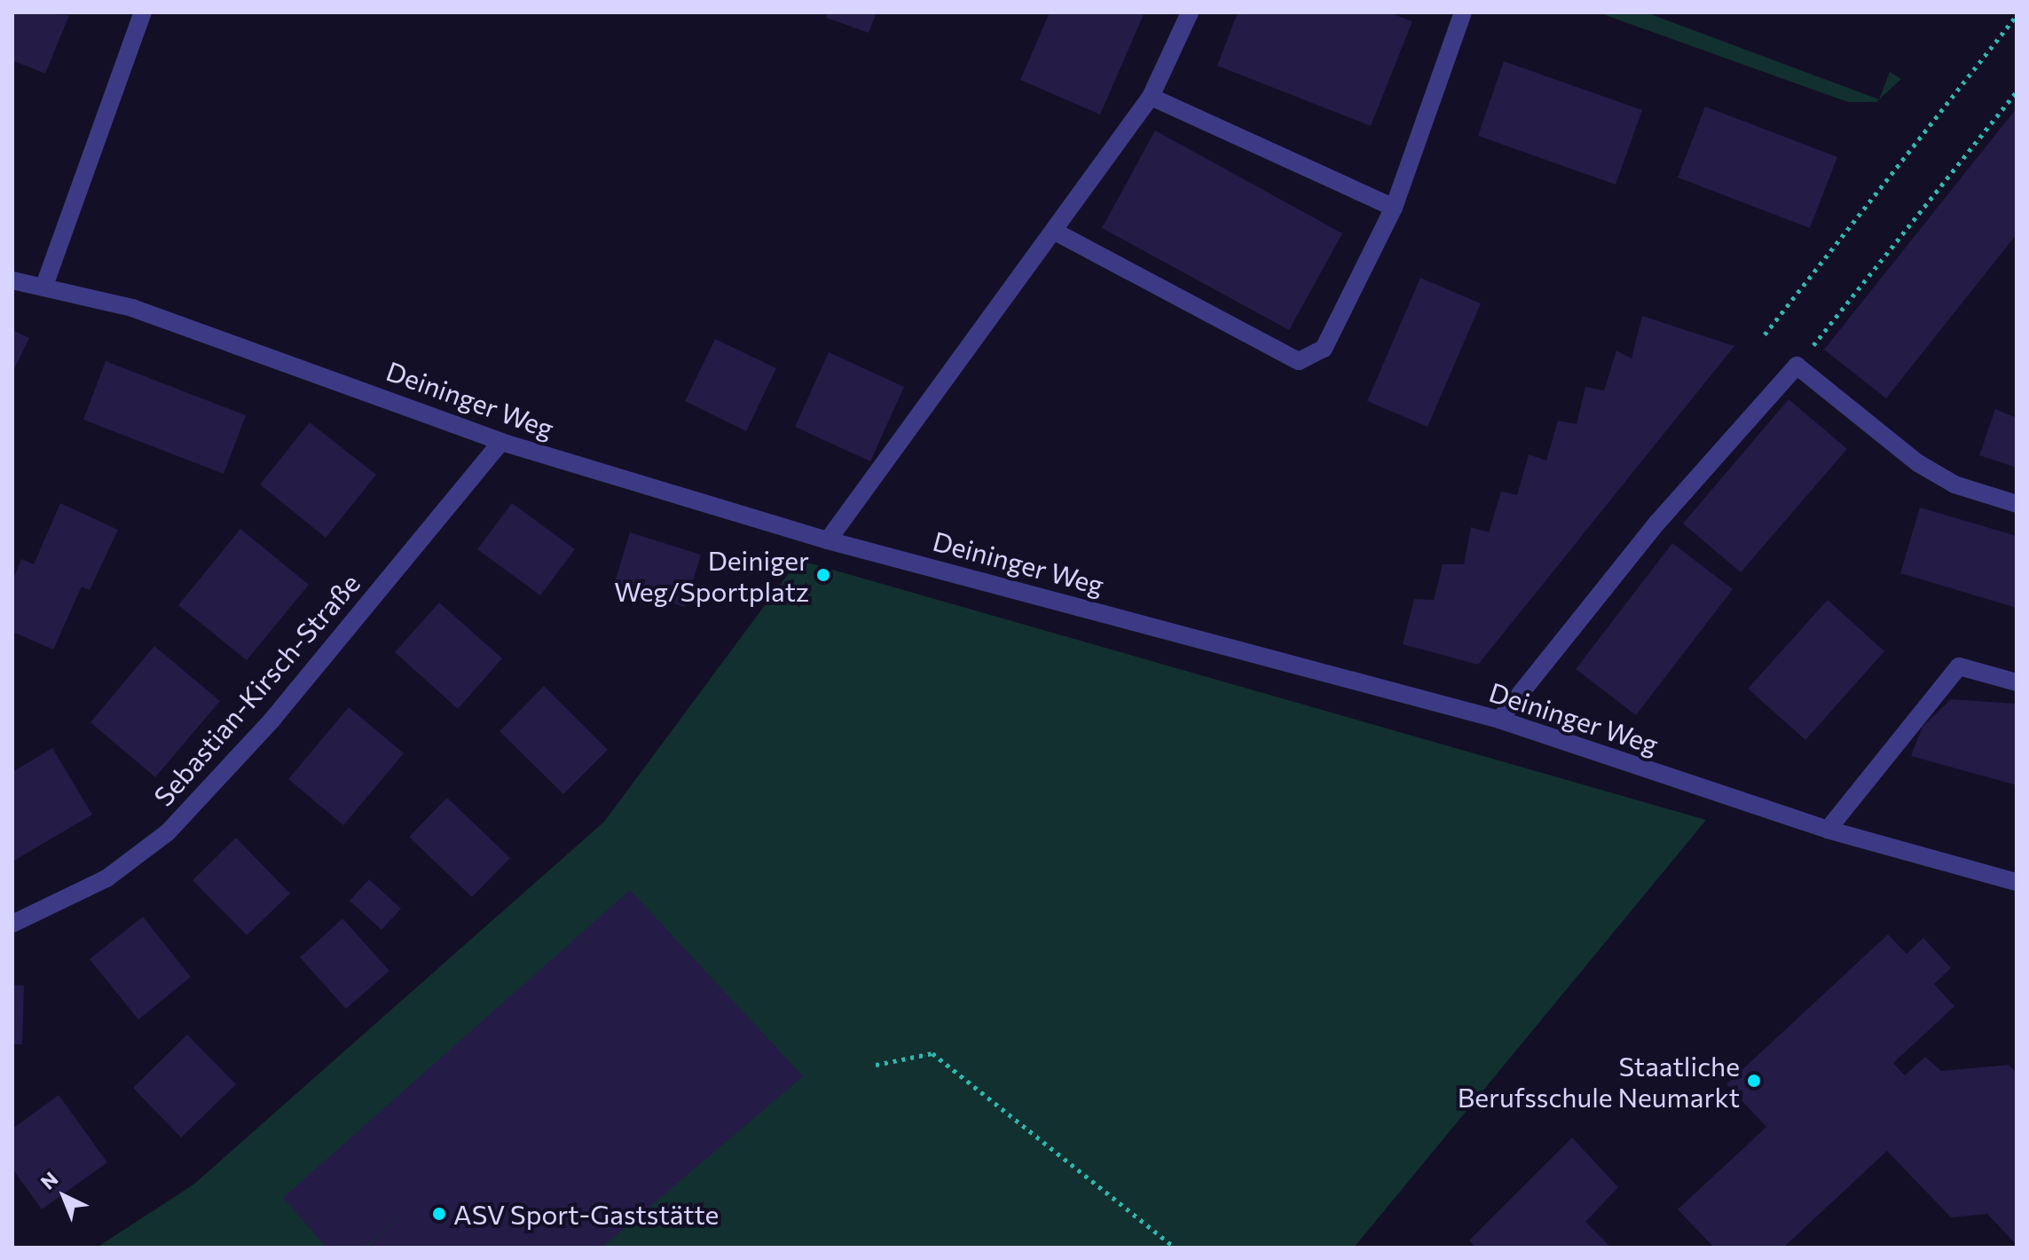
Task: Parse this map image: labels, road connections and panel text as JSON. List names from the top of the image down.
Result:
{
  "streets": {
    "street": ["Deininger Weg", "Sebastian-Kirsch-Straße"]
  },
  "crossings": [
    ["Deininger Weg", "Sebastian-Kirsch-Straße"]
  ],
  "places": ["Deiniger Weg/Sportplatz", "Staatliche Berufsschule Neumarkt", "ASV Sport-Gaststätte"],
  "north": "top left"
}
